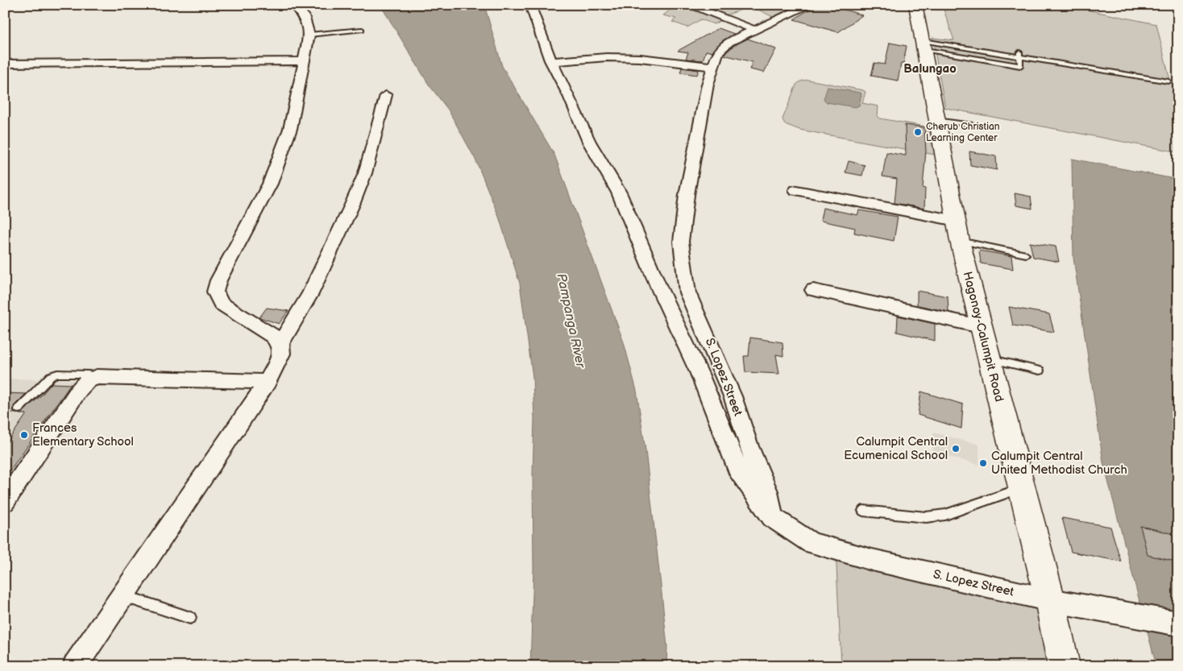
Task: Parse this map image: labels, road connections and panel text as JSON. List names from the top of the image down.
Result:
{
  "streets": {
    "main road": ["Hagonoy-Calumpit Road"],
    "street": ["S. Lopez Street"]
  },
  "crossings": [
    ["Hagonoy-Calumpit Road", "S. Lopez Street"]
  ],
  "districts": ["Balungao"],
  "water": ["Pampanga River"],
  "places": [
    "Cherub Christian Learning Center",
    "Frances Elementary School",
    "Calumpit Central Ecumenical School",
    "Calumpit Central United Methodist Church"
  ]
}
